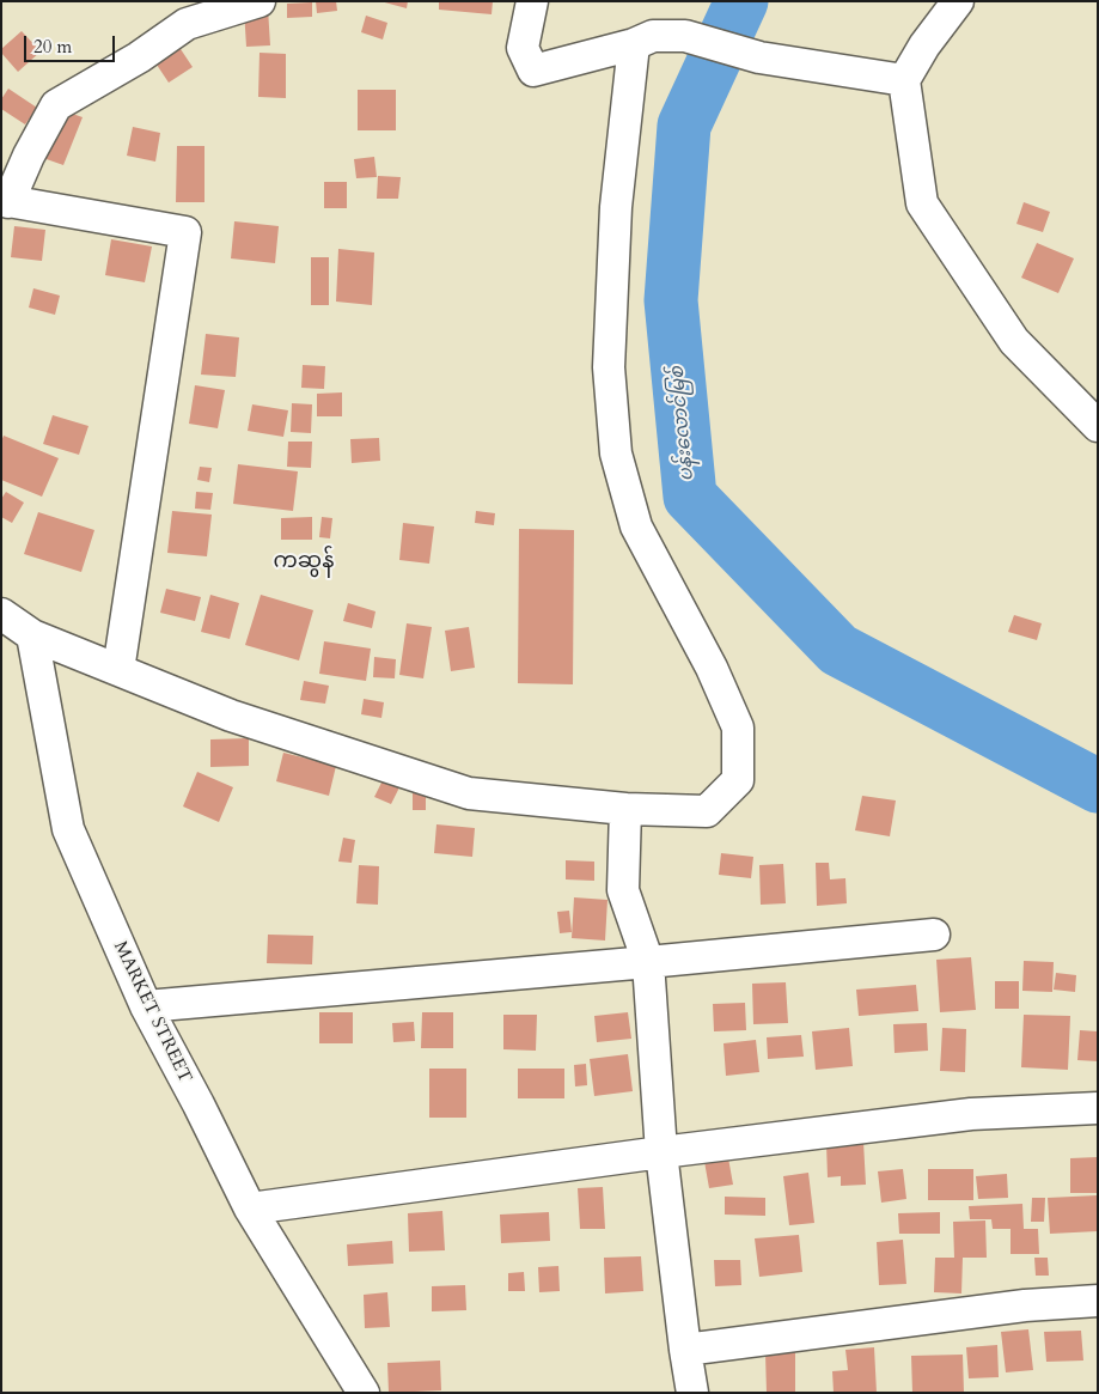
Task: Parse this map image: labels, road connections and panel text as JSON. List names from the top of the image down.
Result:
{
  "streets": {
    "street": ["MARKET STREET"]
  },
  "districts": ["ကဆွန်"],
  "water": ["ပန်းလောင်မြစ်"],
  "scale_bar": "20 m"
}
